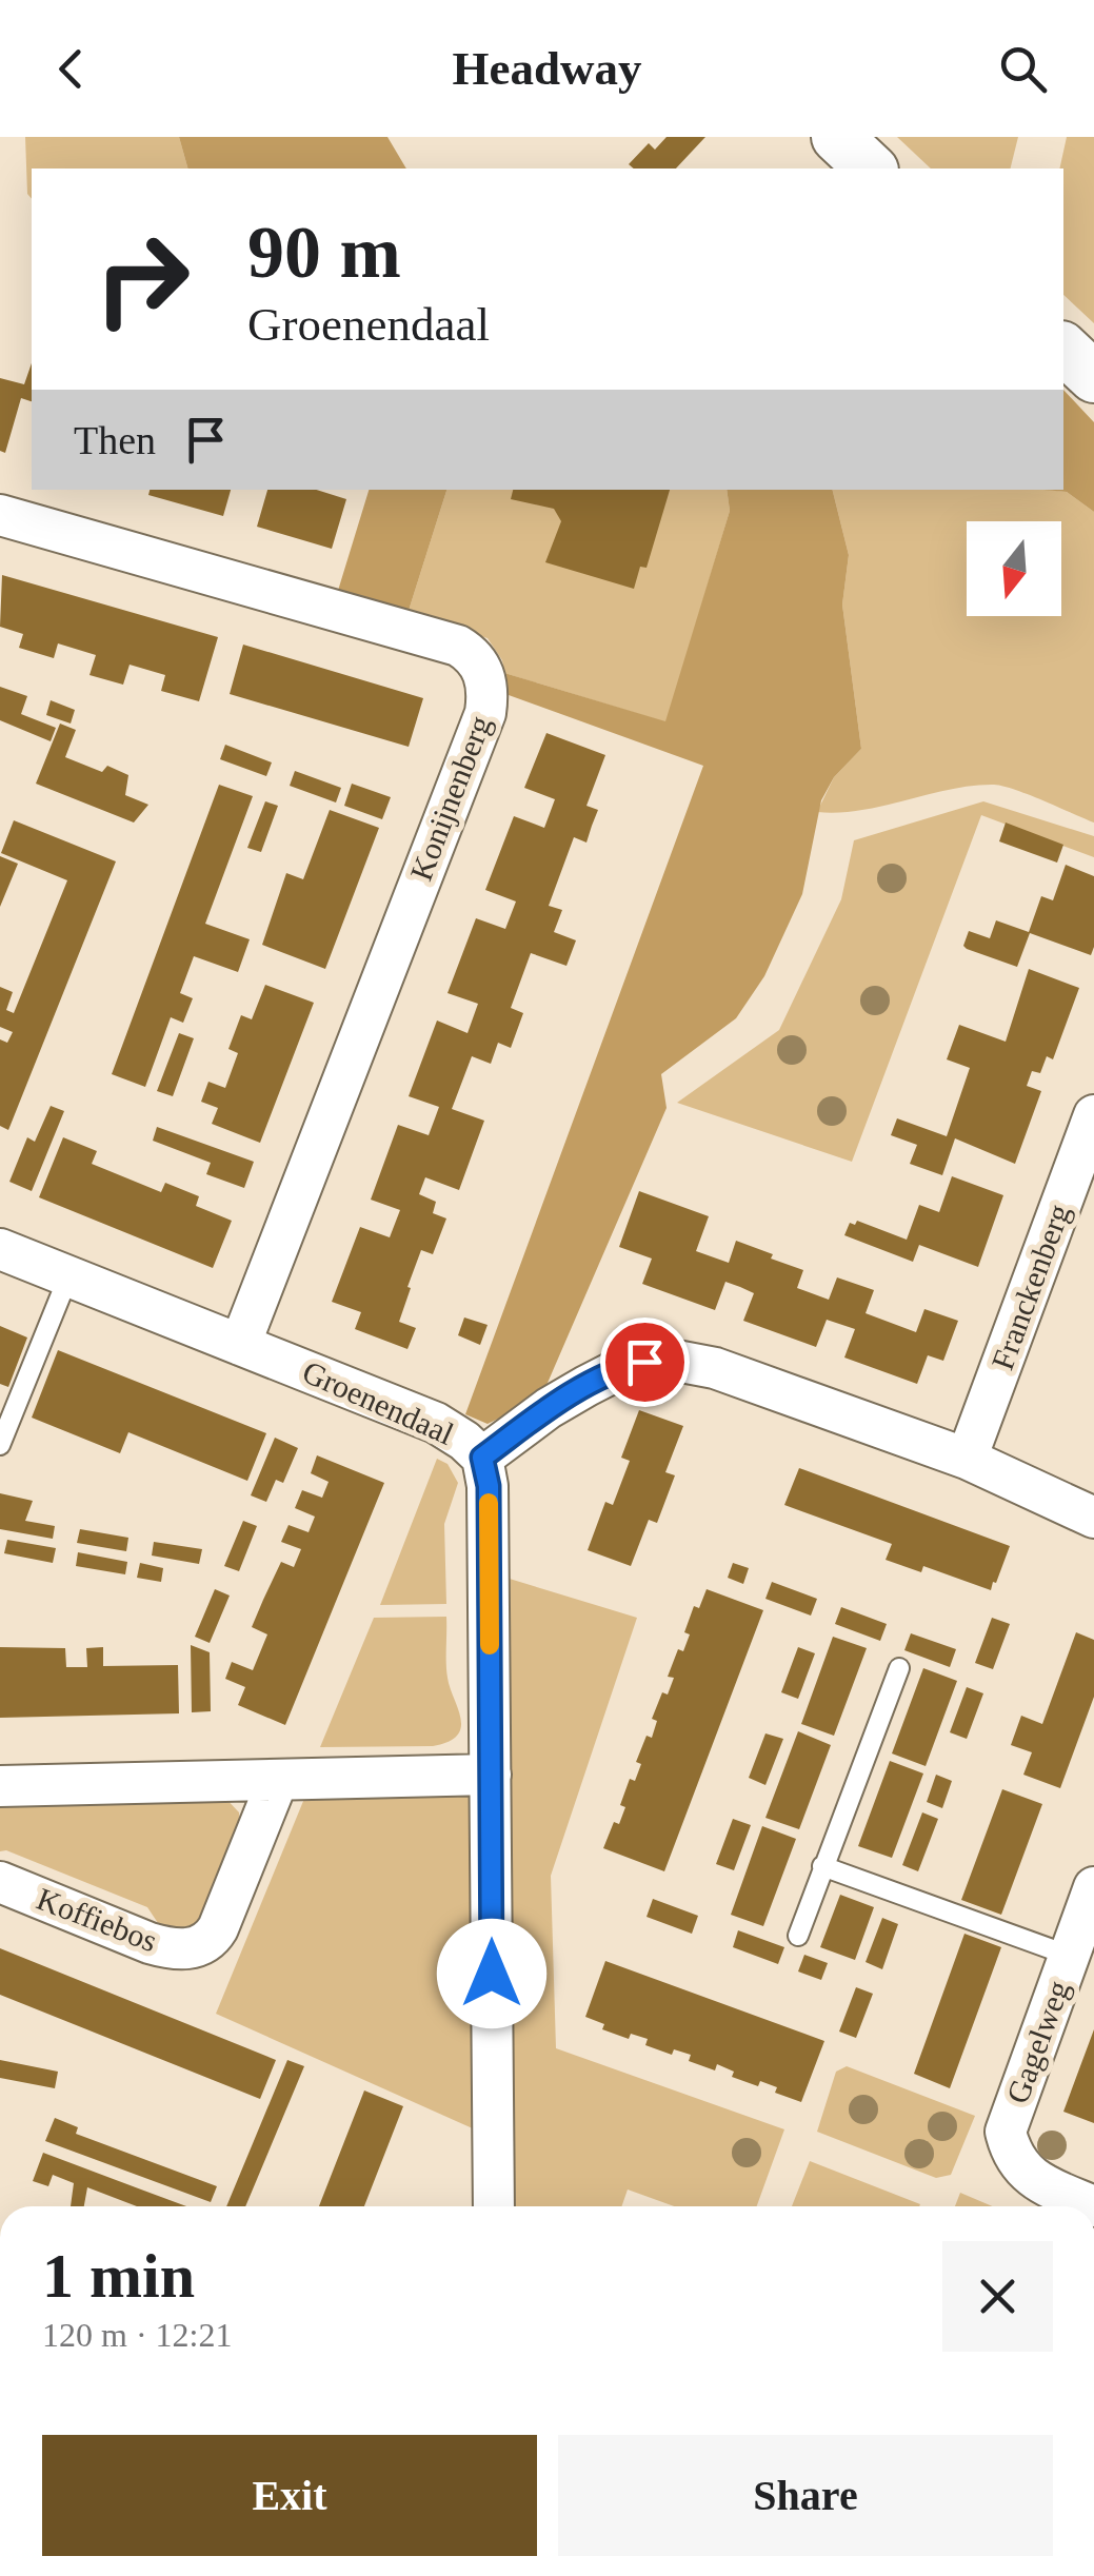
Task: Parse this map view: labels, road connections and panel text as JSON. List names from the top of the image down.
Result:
{
  "streets": {
    "street": [
      "Konijnenberg",
      "Franckenberg",
      "Groenendaal",
      "Koffiebos",
      "Gagelweg"
    ]
  },
  "crossings": [
    ["Konijnenberg", "Groenendaal"],
    ["Franckenberg", "Groenendaal"]
  ],
  "north": "bottom",
  "page": {
    "header": "Headway",
    "turn": ["90 m", "Groenendaal"],
    "then": "Then",
    "heading": ["1 min", "120 m · 12:21"],
    "buttons": ["Exit", "Share"]
  }
}
